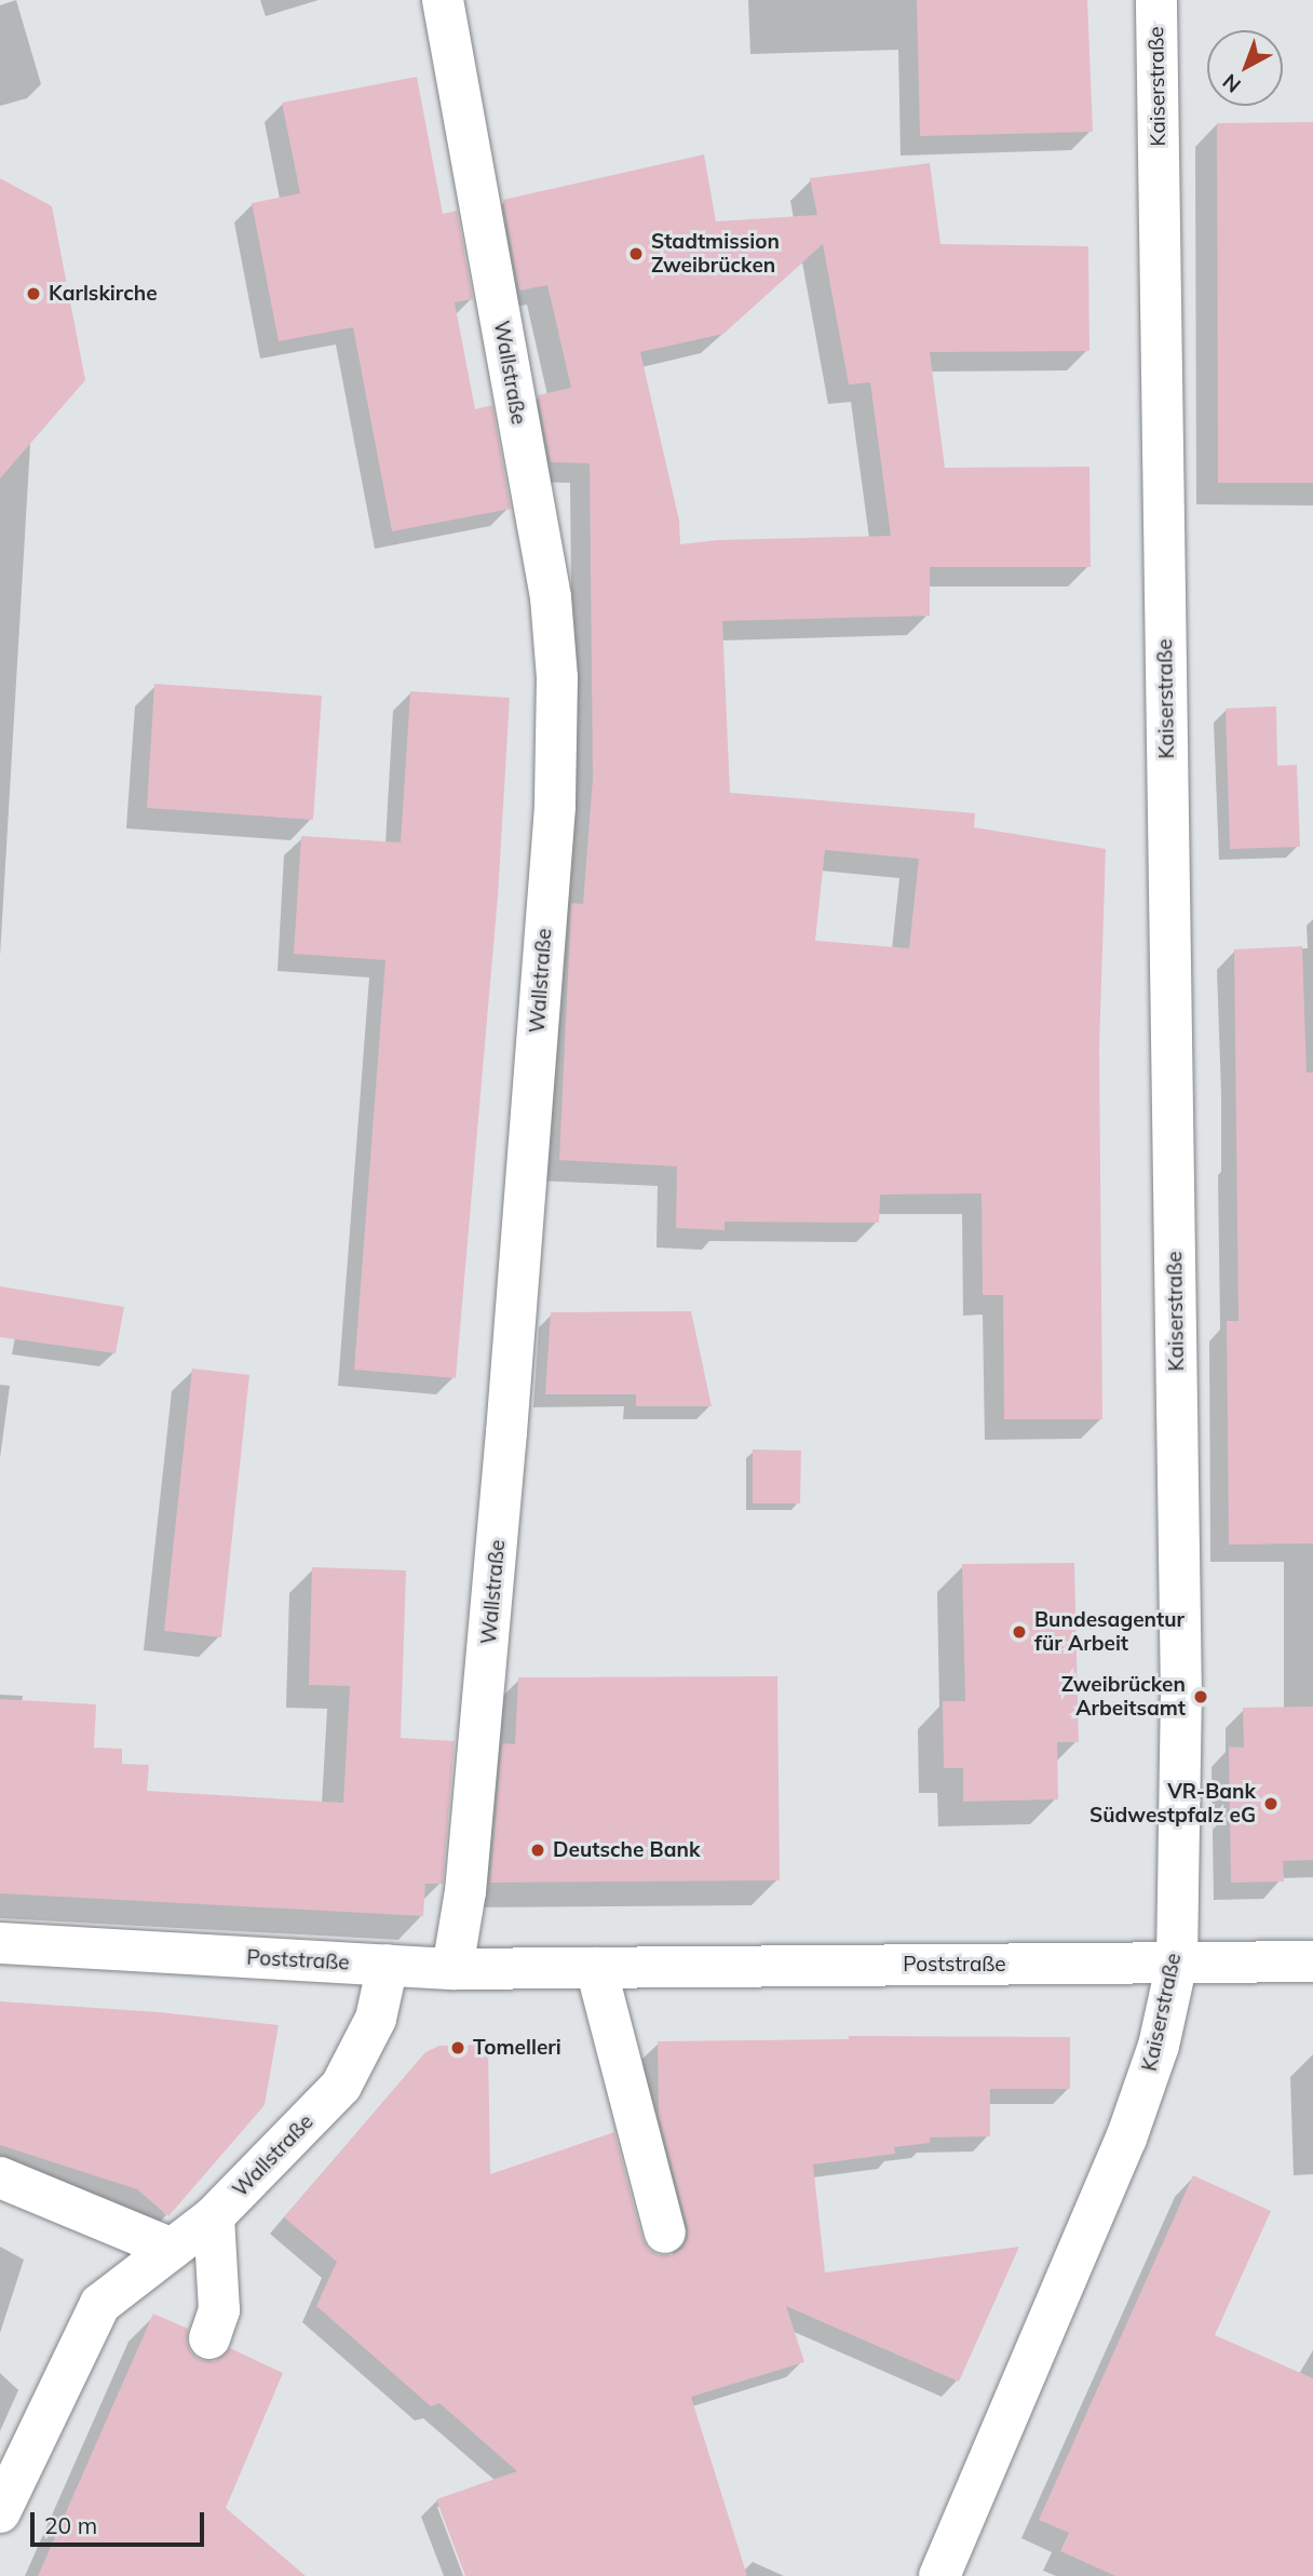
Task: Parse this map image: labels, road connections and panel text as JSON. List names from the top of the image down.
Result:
{
  "streets": {
    "street": ["Kaiserstraße", "Wallstraße", "Poststraße"]
  },
  "crossings": [
    ["Kaiserstraße", "Poststraße"],
    ["Wallstraße", "Poststraße"]
  ],
  "places": [
    "Stadtmission Zweibrücken",
    "Karlskirche",
    "Bundesagentur für Arbeit",
    "Zweibrücken Arbeitsamt",
    "VR-Bank Südwestpfalz eG",
    "Deutsche Bank",
    "Tomelleri"
  ],
  "scale_bar": "20 m",
  "north": "bottom left"
}
